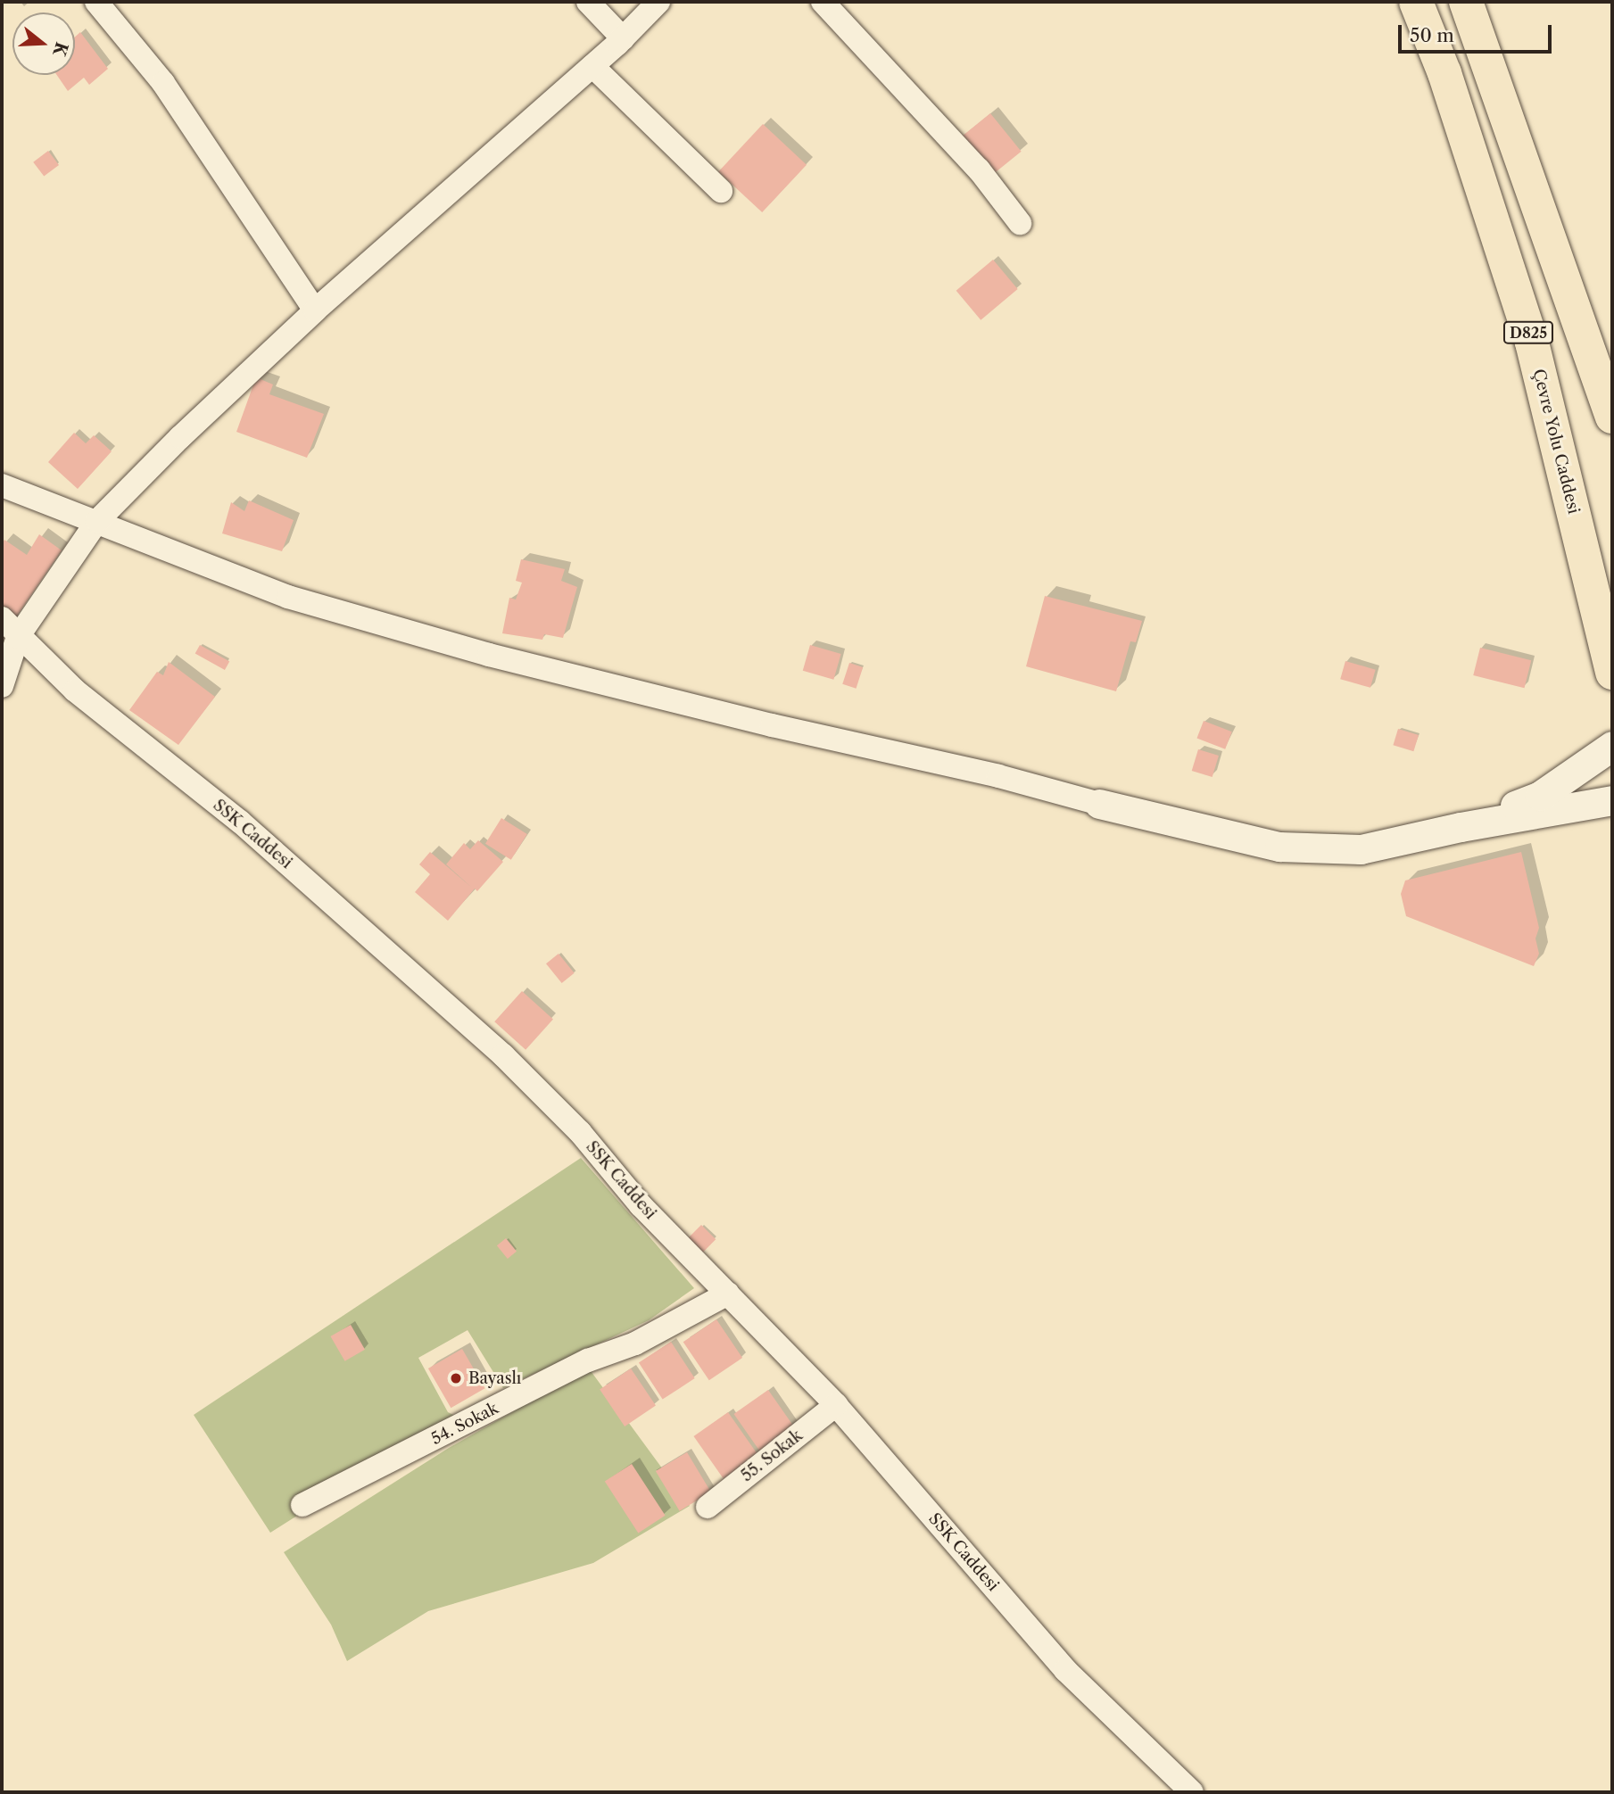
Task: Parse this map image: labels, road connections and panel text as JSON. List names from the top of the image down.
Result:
{
  "streets": {
    "highway": ["D825", "Çevre Yolu Caddesi"],
    "street": ["SSK Caddesi", "54. Sokak", "55. Sokak"]
  },
  "crossings": [
    ["SSK Caddesi", "54. Sokak"],
    ["SSK Caddesi", "55. Sokak"]
  ],
  "places": ["Bayaslı"],
  "scale_bar": "50 m",
  "north": "right"
}
